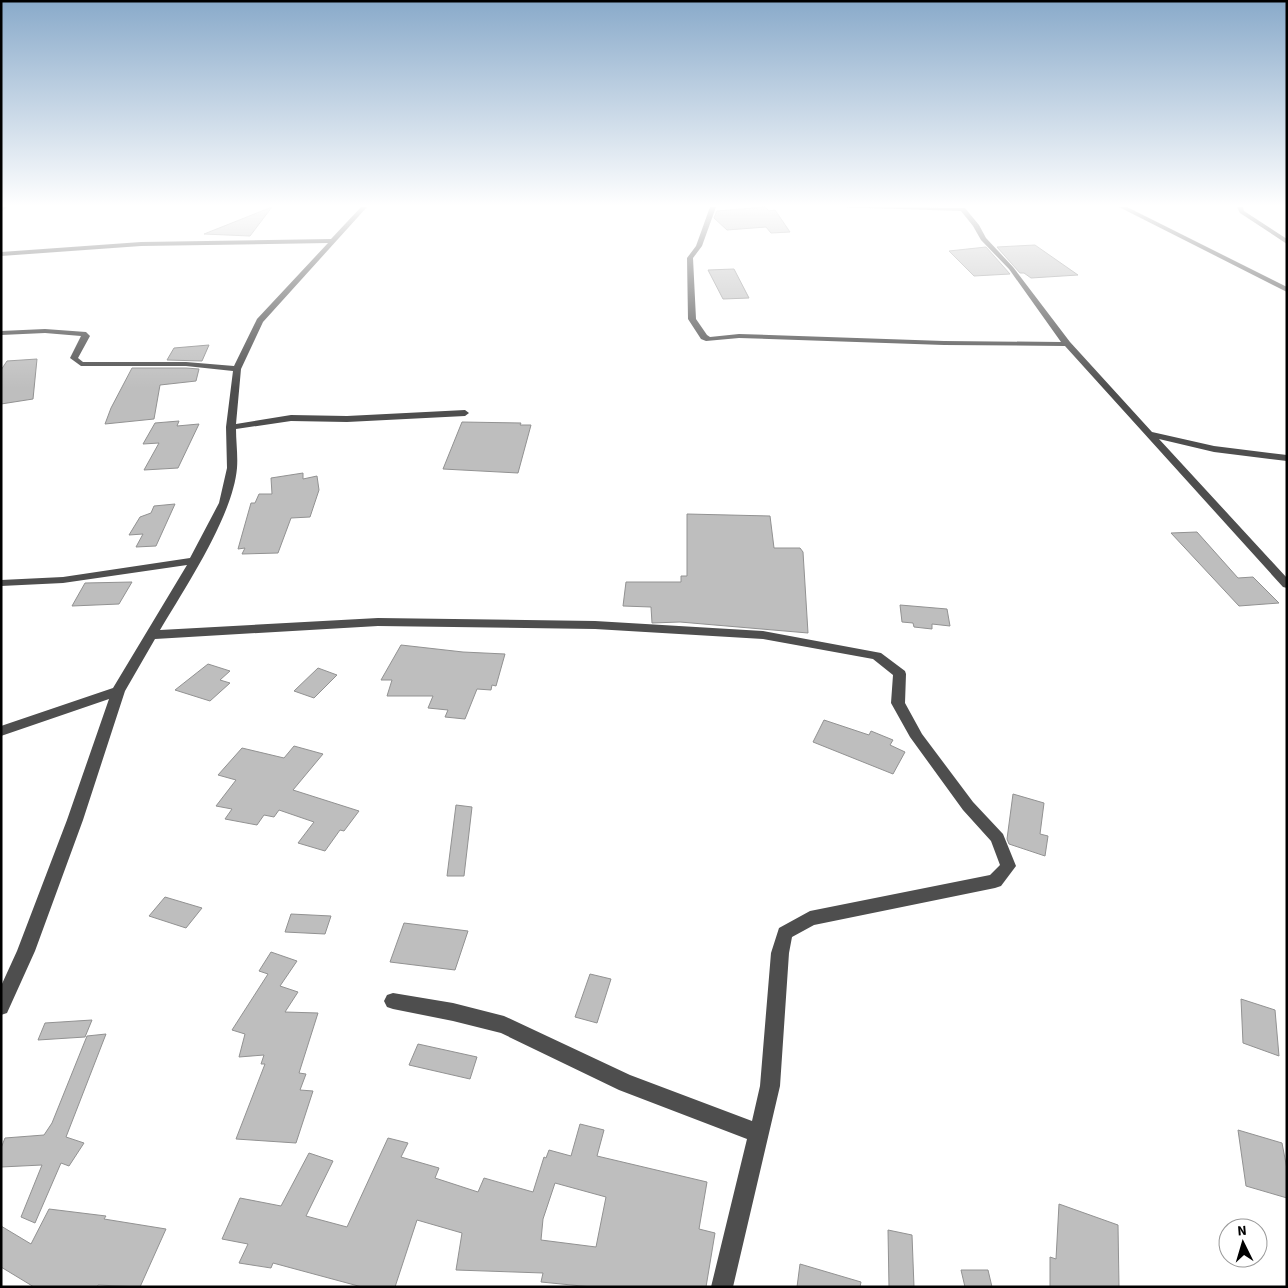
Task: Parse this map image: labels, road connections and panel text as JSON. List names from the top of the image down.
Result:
{
  "north": "top"
}
